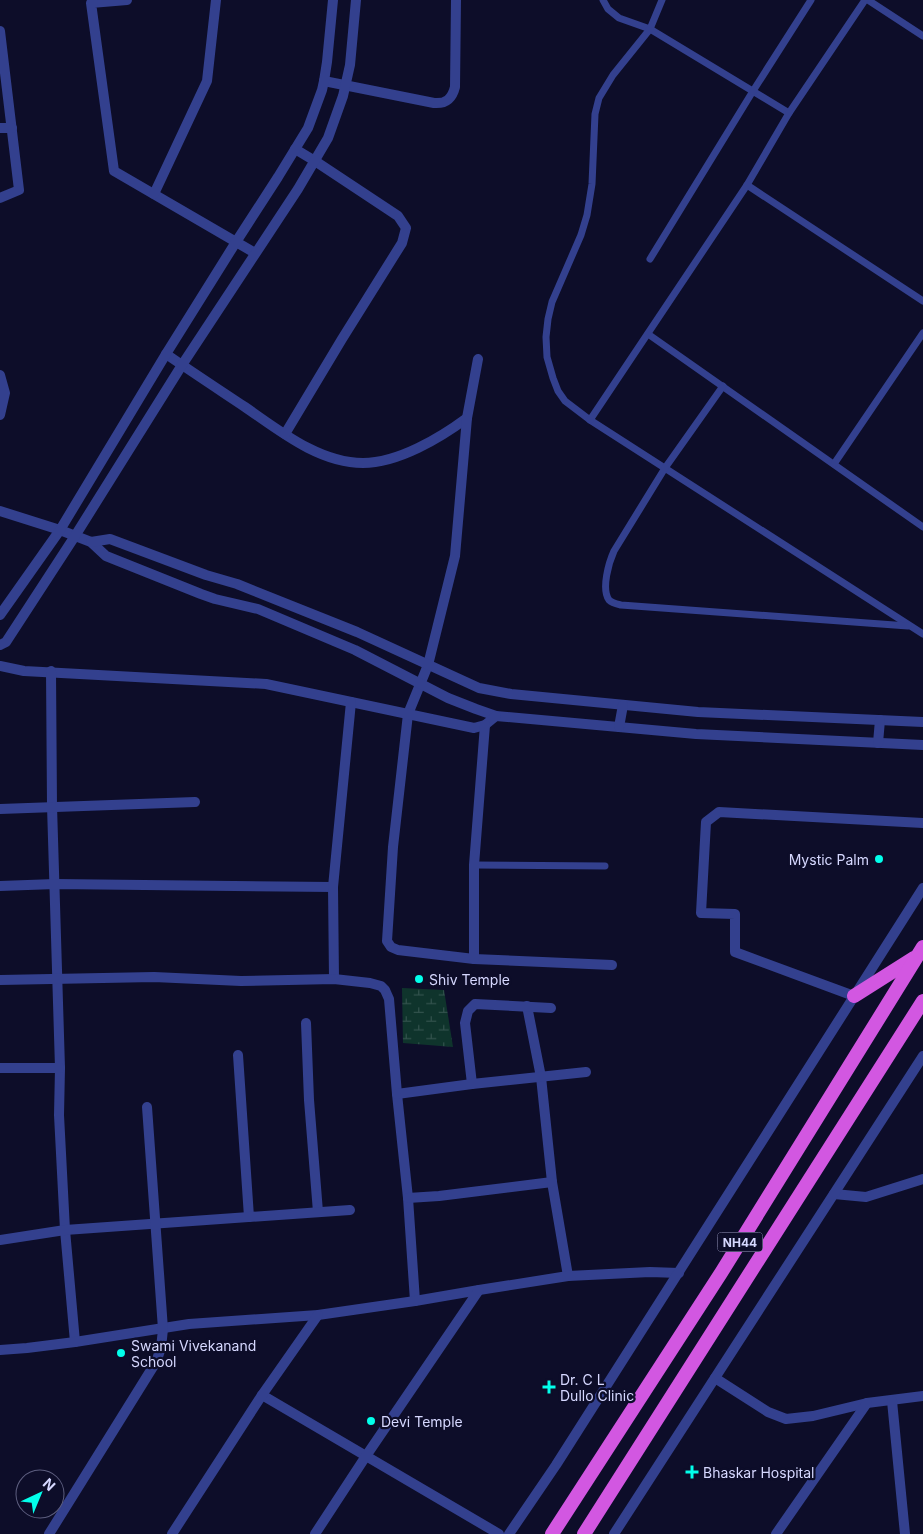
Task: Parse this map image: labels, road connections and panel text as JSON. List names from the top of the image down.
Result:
{
  "streets": {
    "highway": ["NH44"]
  },
  "places": {
    "other": [
      "Mystic Palm",
      "Shiv Temple",
      "Swami Vivekanand School",
      "Devi Temple"
    ],
    "health": ["Dr. C L Dullo Clinic", "Bhaskar Hospital"]
  },
  "north": "top right"
}
